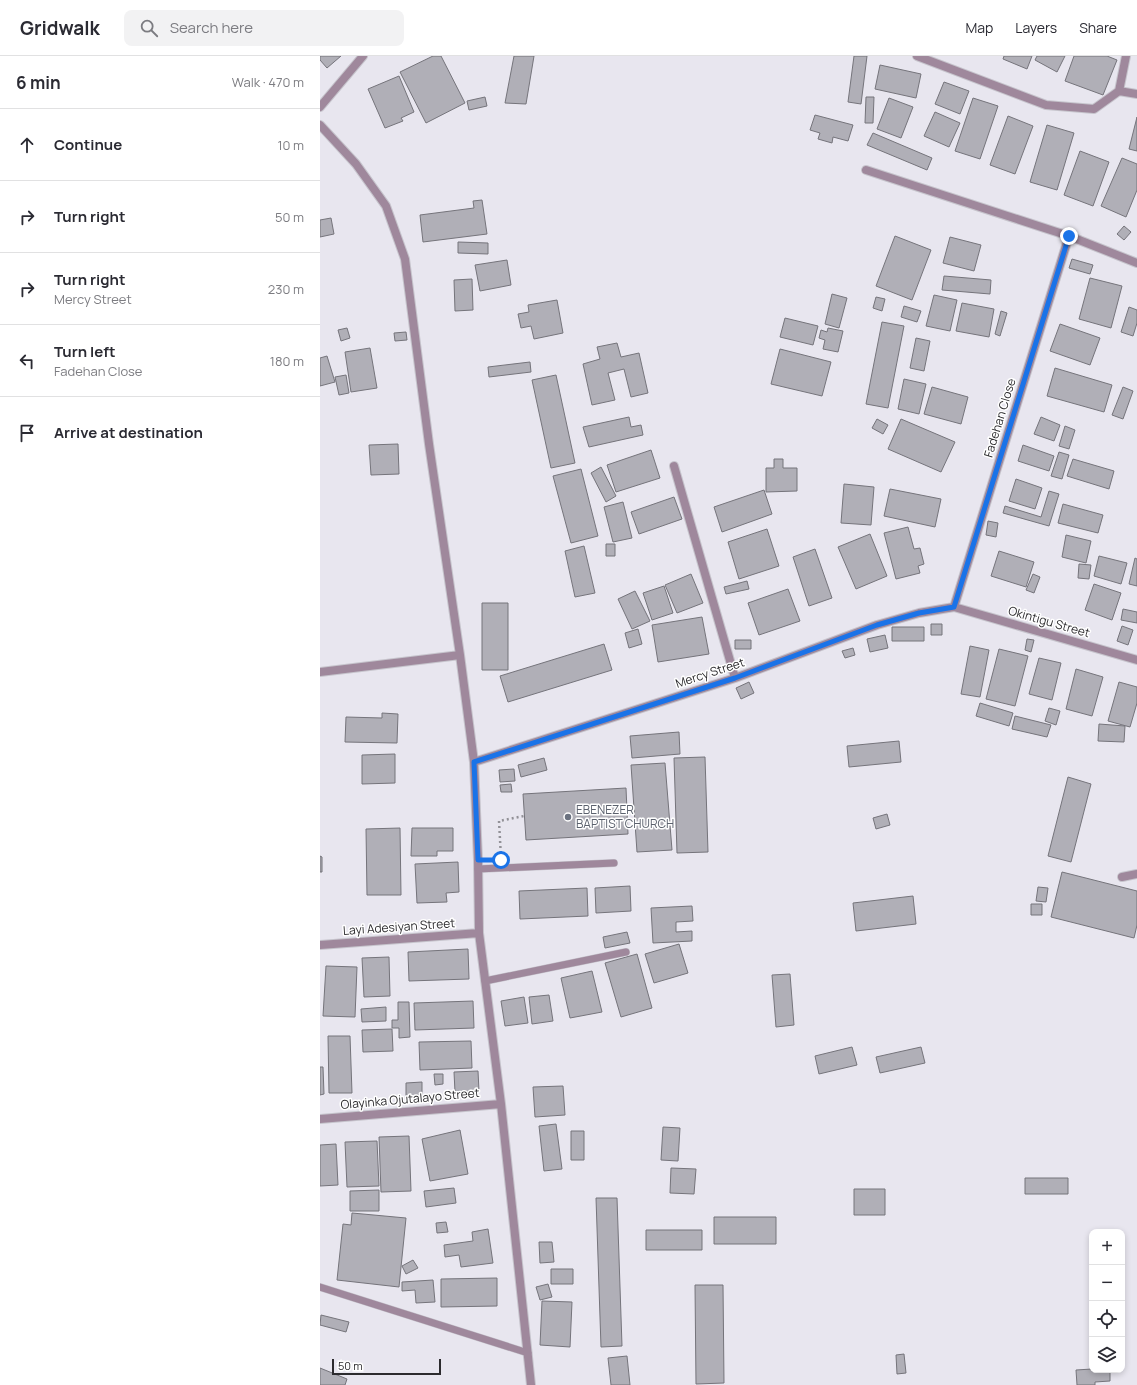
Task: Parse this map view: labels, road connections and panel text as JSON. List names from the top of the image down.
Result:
{
  "streets": {
    "street": [
      "Fadehan Close",
      "Okintigu Street",
      "Mercy Street",
      "Layi Adesiyan Street",
      "Olayinka Ojutalayo Street"
    ]
  },
  "crossings": [
    ["Fadehan Close", "Okintigu Street"],
    ["Fadehan Close", "Mercy Street"],
    ["Okintigu Street", "Mercy Street"]
  ],
  "places": ["EBENEZER BAPTIST CHURCH"],
  "scale_bar": "50 m",
  "page": {
    "header": "Gridwalk",
    "search": "Search here",
    "nav": ["Map", "Layers", "Share"],
    "heading": ["6 min", "Walk · 470 m"],
    "list": [
      ["Continue", "10 m"],
      ["Turn right", "50 m"],
      ["Turn right", "Mercy Street", "230 m"],
      ["Turn left", "Fadehan Close", "180 m"],
      "Arrive at destination"
    ],
    "map_buttons": ["+", "−"],
    "scale": "50 m"
  }
}
